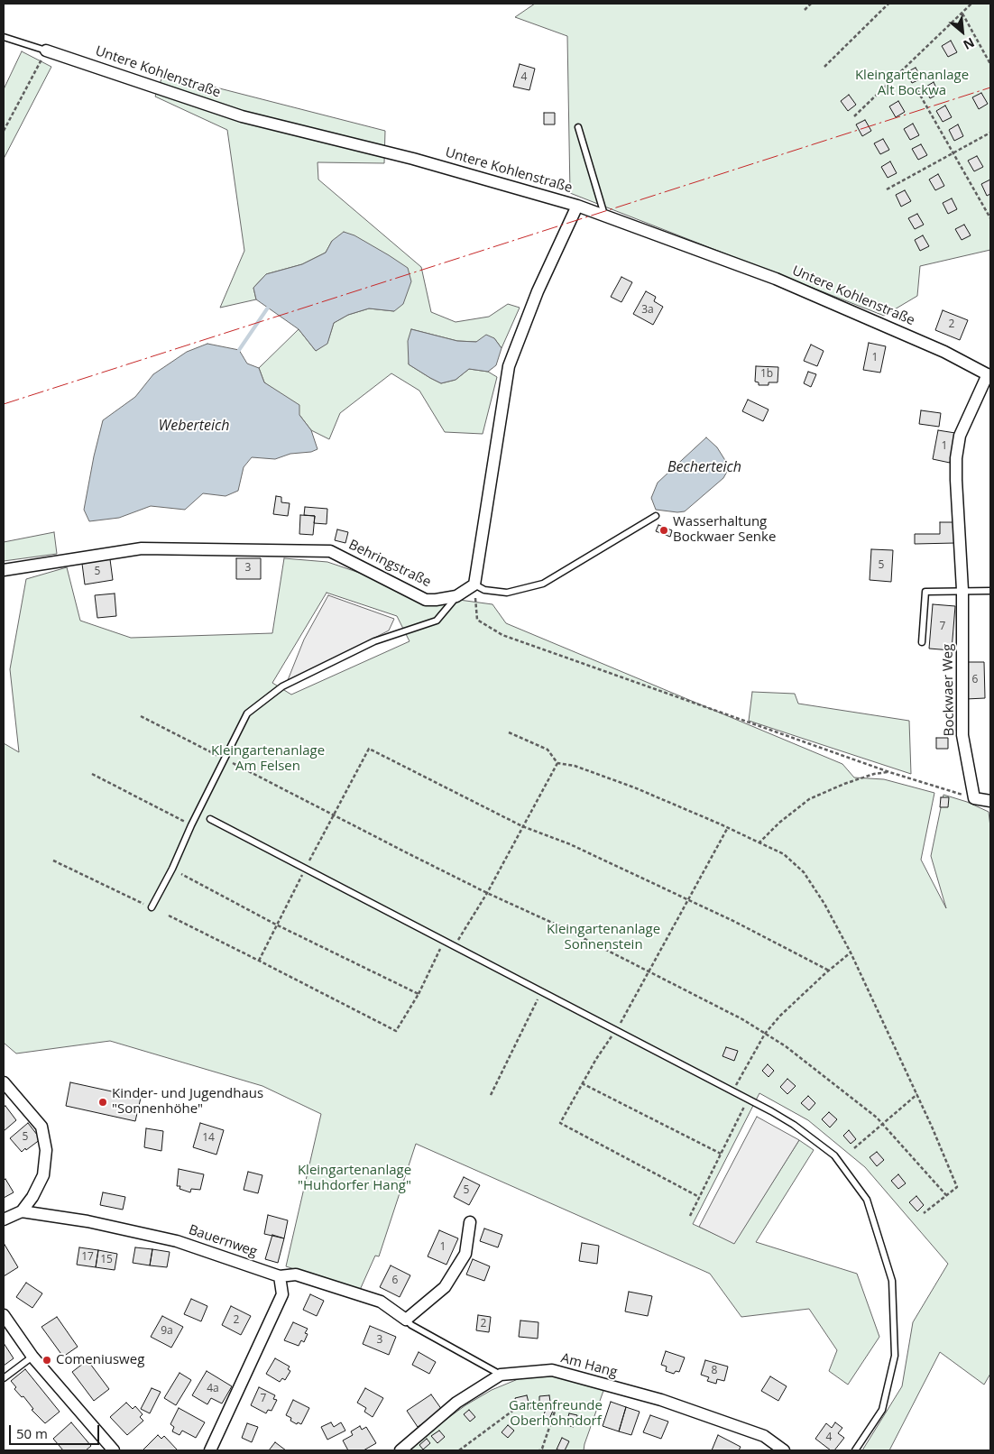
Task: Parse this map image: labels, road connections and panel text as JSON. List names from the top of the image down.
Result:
{
  "streets": {
    "street": [
      "Untere Kohlenstraße",
      "Behringstraße",
      "Bockwaer Weg",
      "Bauernweg",
      "Am Hang"
    ]
  },
  "crossings": [
    ["Untere Kohlenstraße", "Bockwaer Weg"],
    ["Bauernweg", "Am Hang"]
  ],
  "water": ["Weberteich", "Becherteich"],
  "parks": [
    "Kleingartenanlage Alt Bockwa",
    "Kleingartenanlage Am Felsen",
    "Kleingartenanlage Sonnenstein",
    "Kleingartenanlage \"Huhdorfer Hang\"",
    "Gartenfreunde Oberhohndorf"
  ],
  "places": ["Wasserhaltung Bockwaer Senke", "Kinder- und Jugendhaus \"Sonnenhöhe\"", "Comeniusweg"],
  "house_numbers": [
    "4",
    "3a",
    "2",
    "1",
    "1b",
    "1",
    "5",
    "3",
    "5",
    "7",
    "6",
    "5",
    "14",
    "5",
    "1",
    "17",
    "15",
    "6",
    "2",
    "2",
    "9a",
    "3",
    "8",
    "4a",
    "7",
    "4"
  ],
  "scale_bar": "50 m",
  "north": "bottom right"
}
